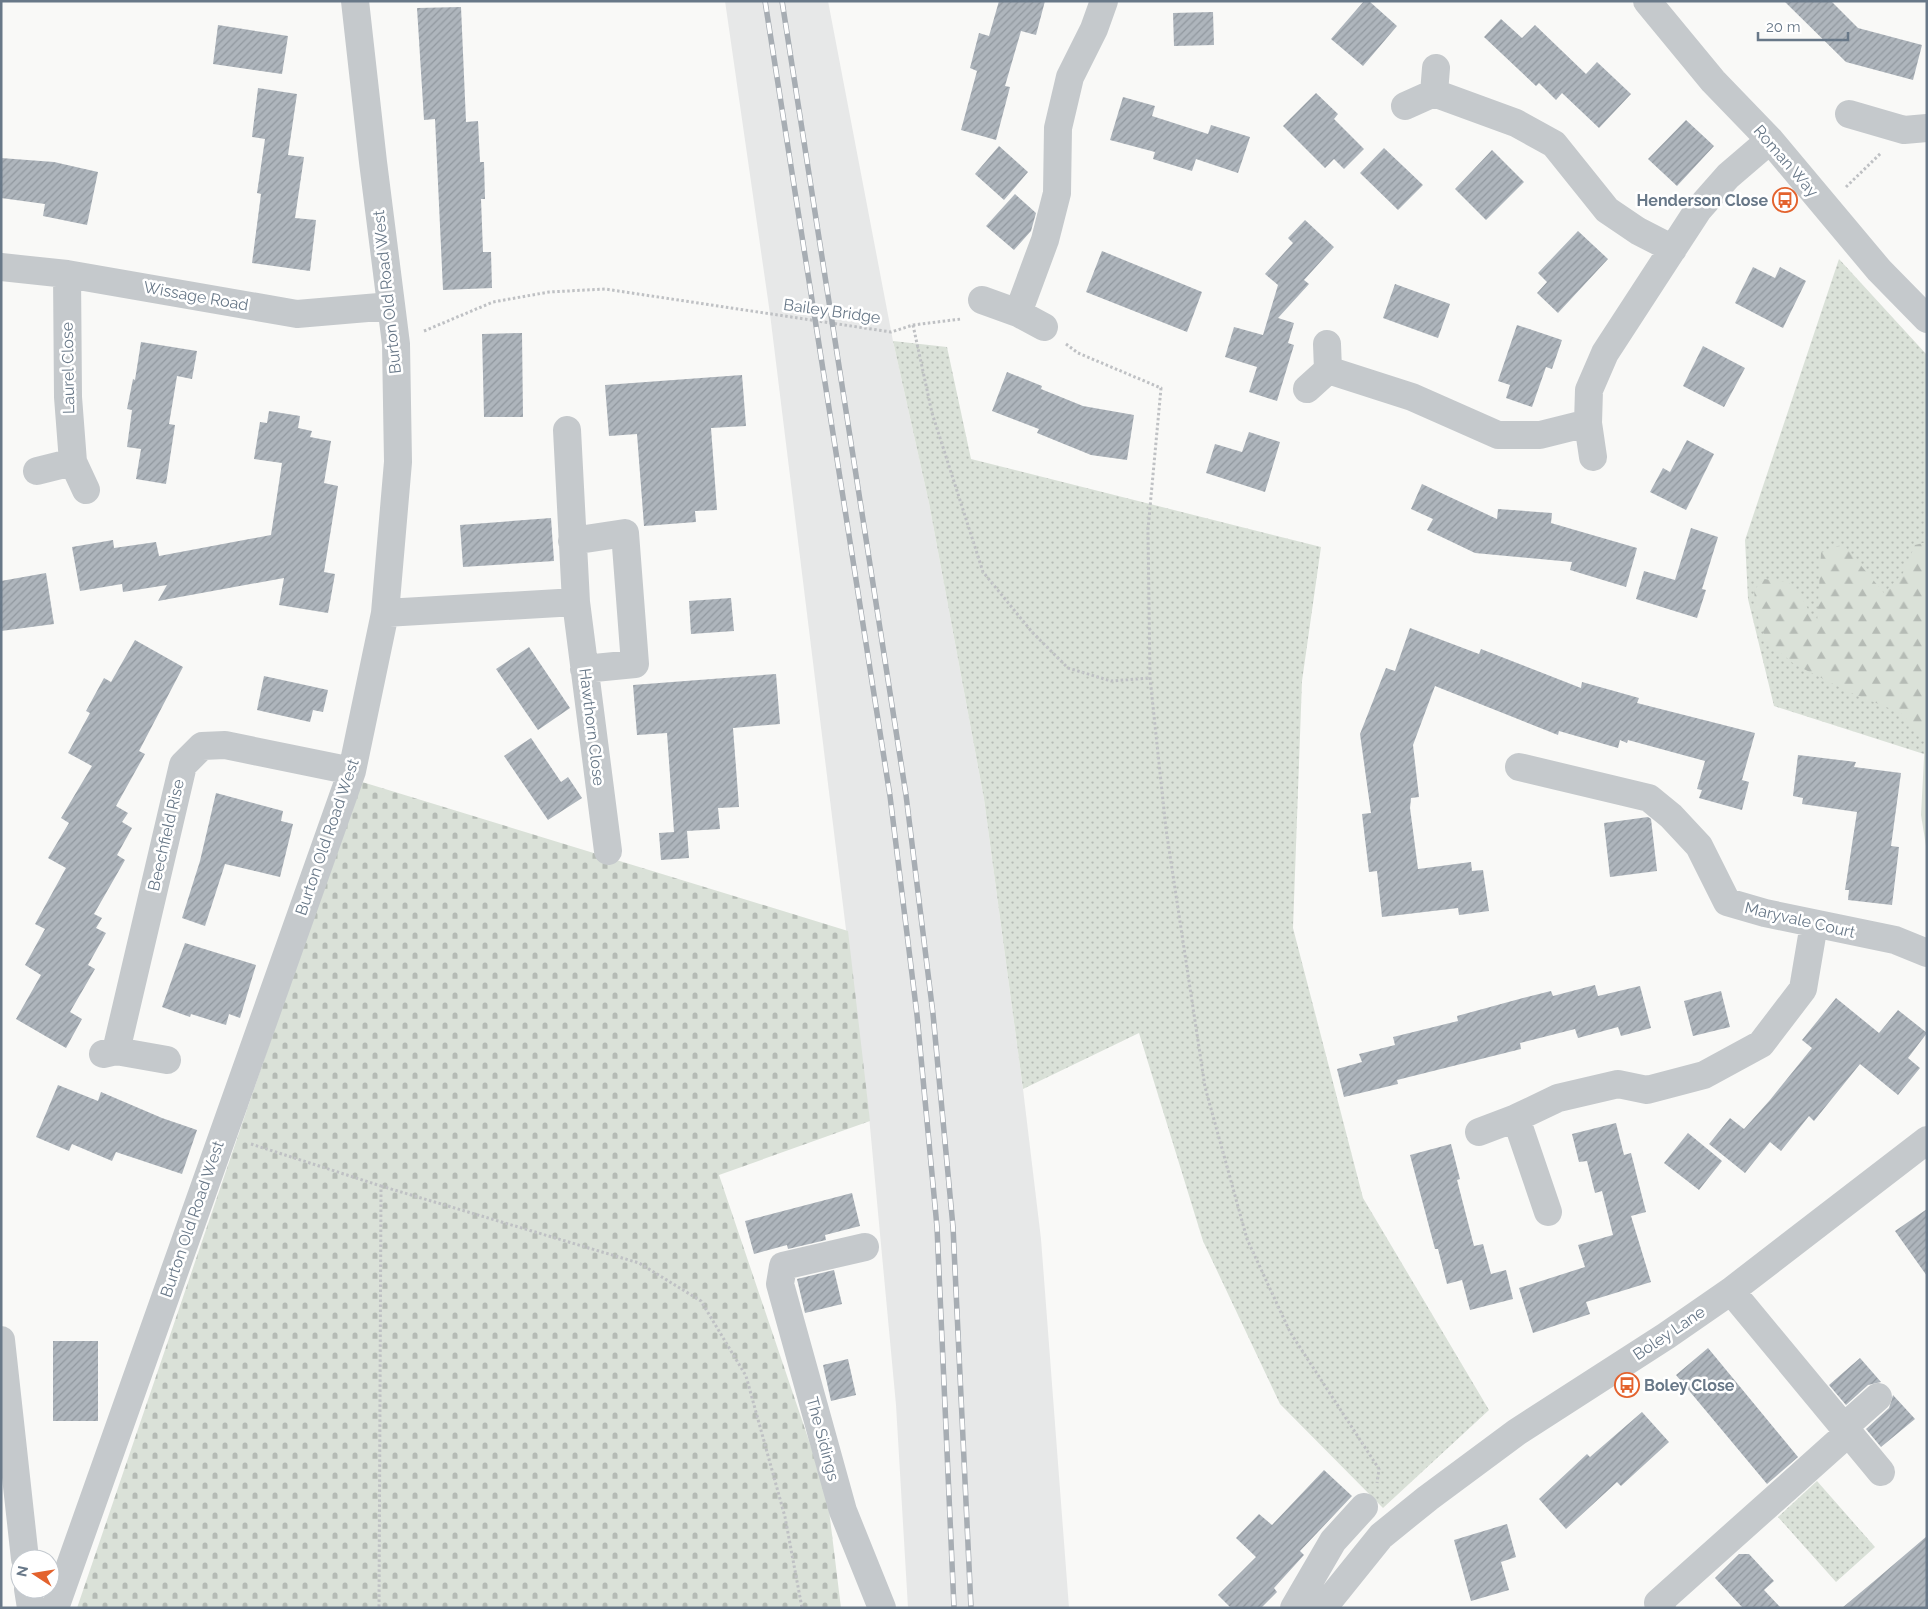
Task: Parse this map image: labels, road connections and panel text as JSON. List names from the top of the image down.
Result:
{
  "streets": {
    "street": [
      "Roman Way",
      "Burton Old Road West",
      "Wissage Road",
      "Laurel Close",
      "Hawthorn Close",
      "Beechfield Rise",
      "Maryvale Court",
      "Boley Lane",
      "The Sidings"
    ],
    "path": ["Bailey Bridge"]
  },
  "crossings": [
    ["Burton Old Road West", "Wissage Road"],
    ["Burton Old Road West", "Bailey Bridge"],
    ["Burton Old Road West", "Beechfield Rise"],
    ["Wissage Road", "Laurel Close"]
  ],
  "places": {
    "bus stop": ["Henderson Close", "Boley Close"]
  },
  "scale_bar": "20 m",
  "north": "left"
}
